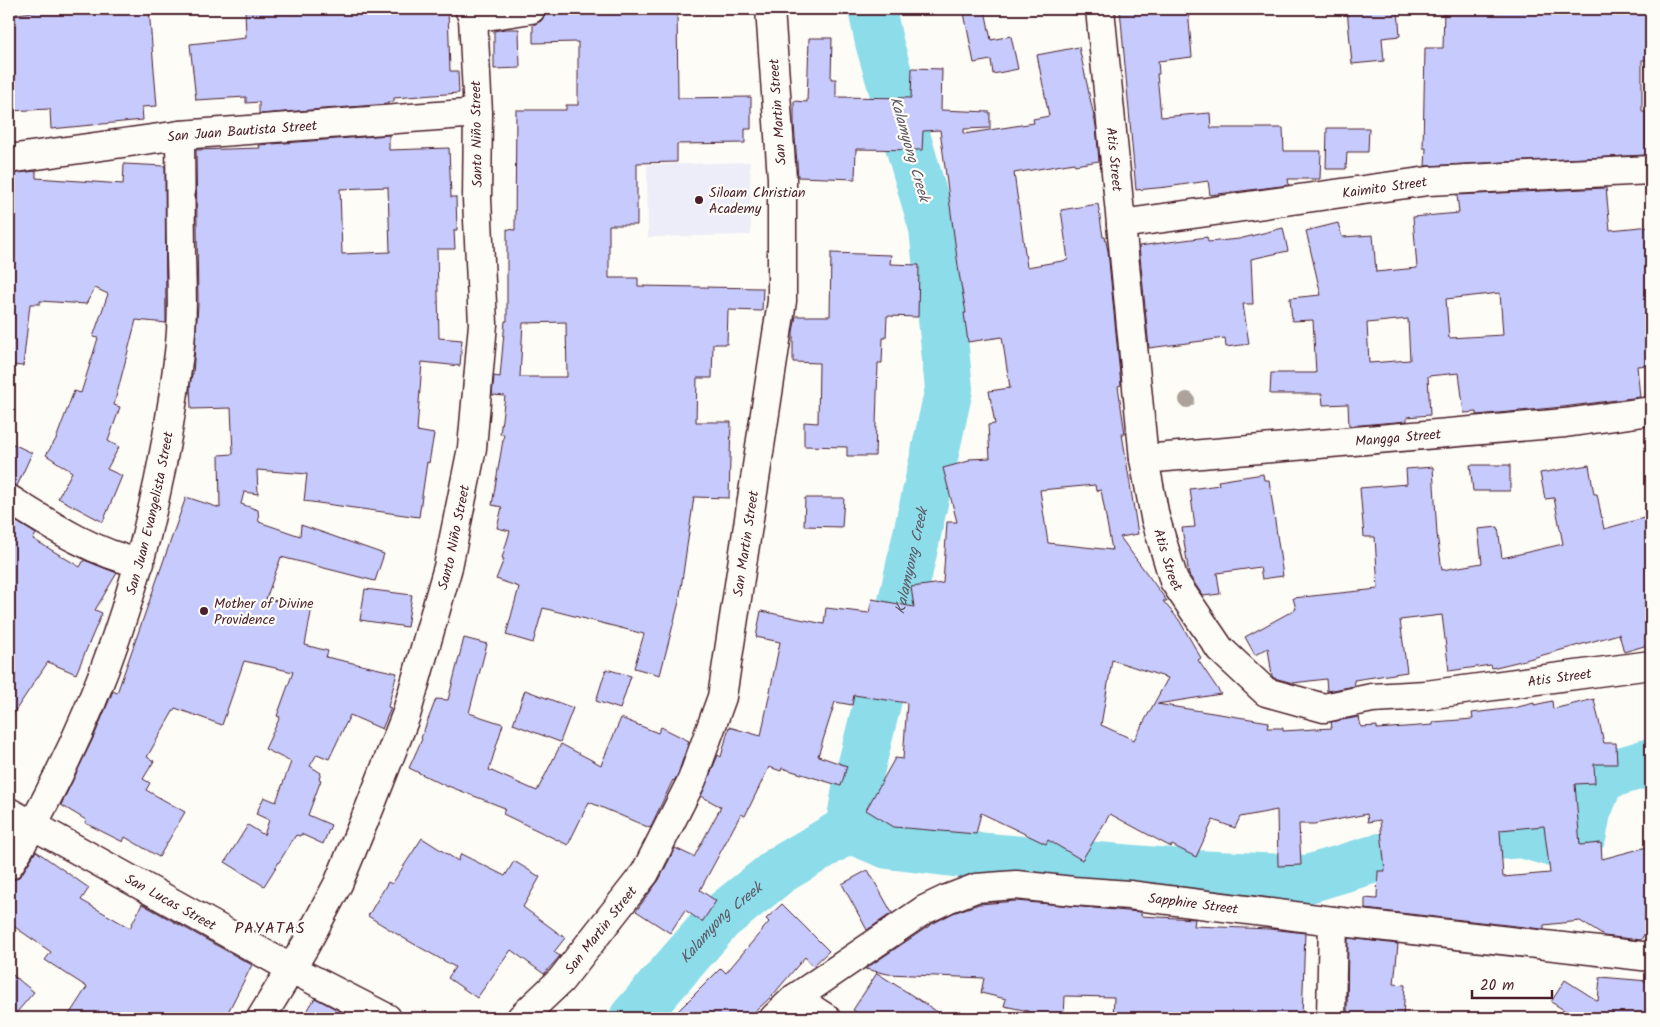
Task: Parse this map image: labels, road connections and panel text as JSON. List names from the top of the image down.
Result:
{
  "streets": {
    "street": [
      "San Martin Street",
      "San Juan Bautista Street",
      "Santo Niño Street",
      "Atis Street",
      "Kaimito Street",
      "Mangga Street",
      "San Juan Evangelista Street",
      "San Lucas Street",
      "Sapphire Street"
    ]
  },
  "crossings": [
    ["San Juan Bautista Street", "Santo Niño Street"],
    ["San Juan Bautista Street", "San Juan Evangelista Street"],
    ["Santo Niño Street", "San Lucas Street"],
    ["Atis Street", "Kaimito Street"],
    ["Atis Street", "Mangga Street"],
    ["San Juan Evangelista Street", "San Lucas Street"]
  ],
  "districts": ["PAYATAS"],
  "water": ["Kalamyong Creek"],
  "places": ["Siloam Christian Academy", "Mother of Divine Providence"],
  "scale_bar": "20 m"
}
